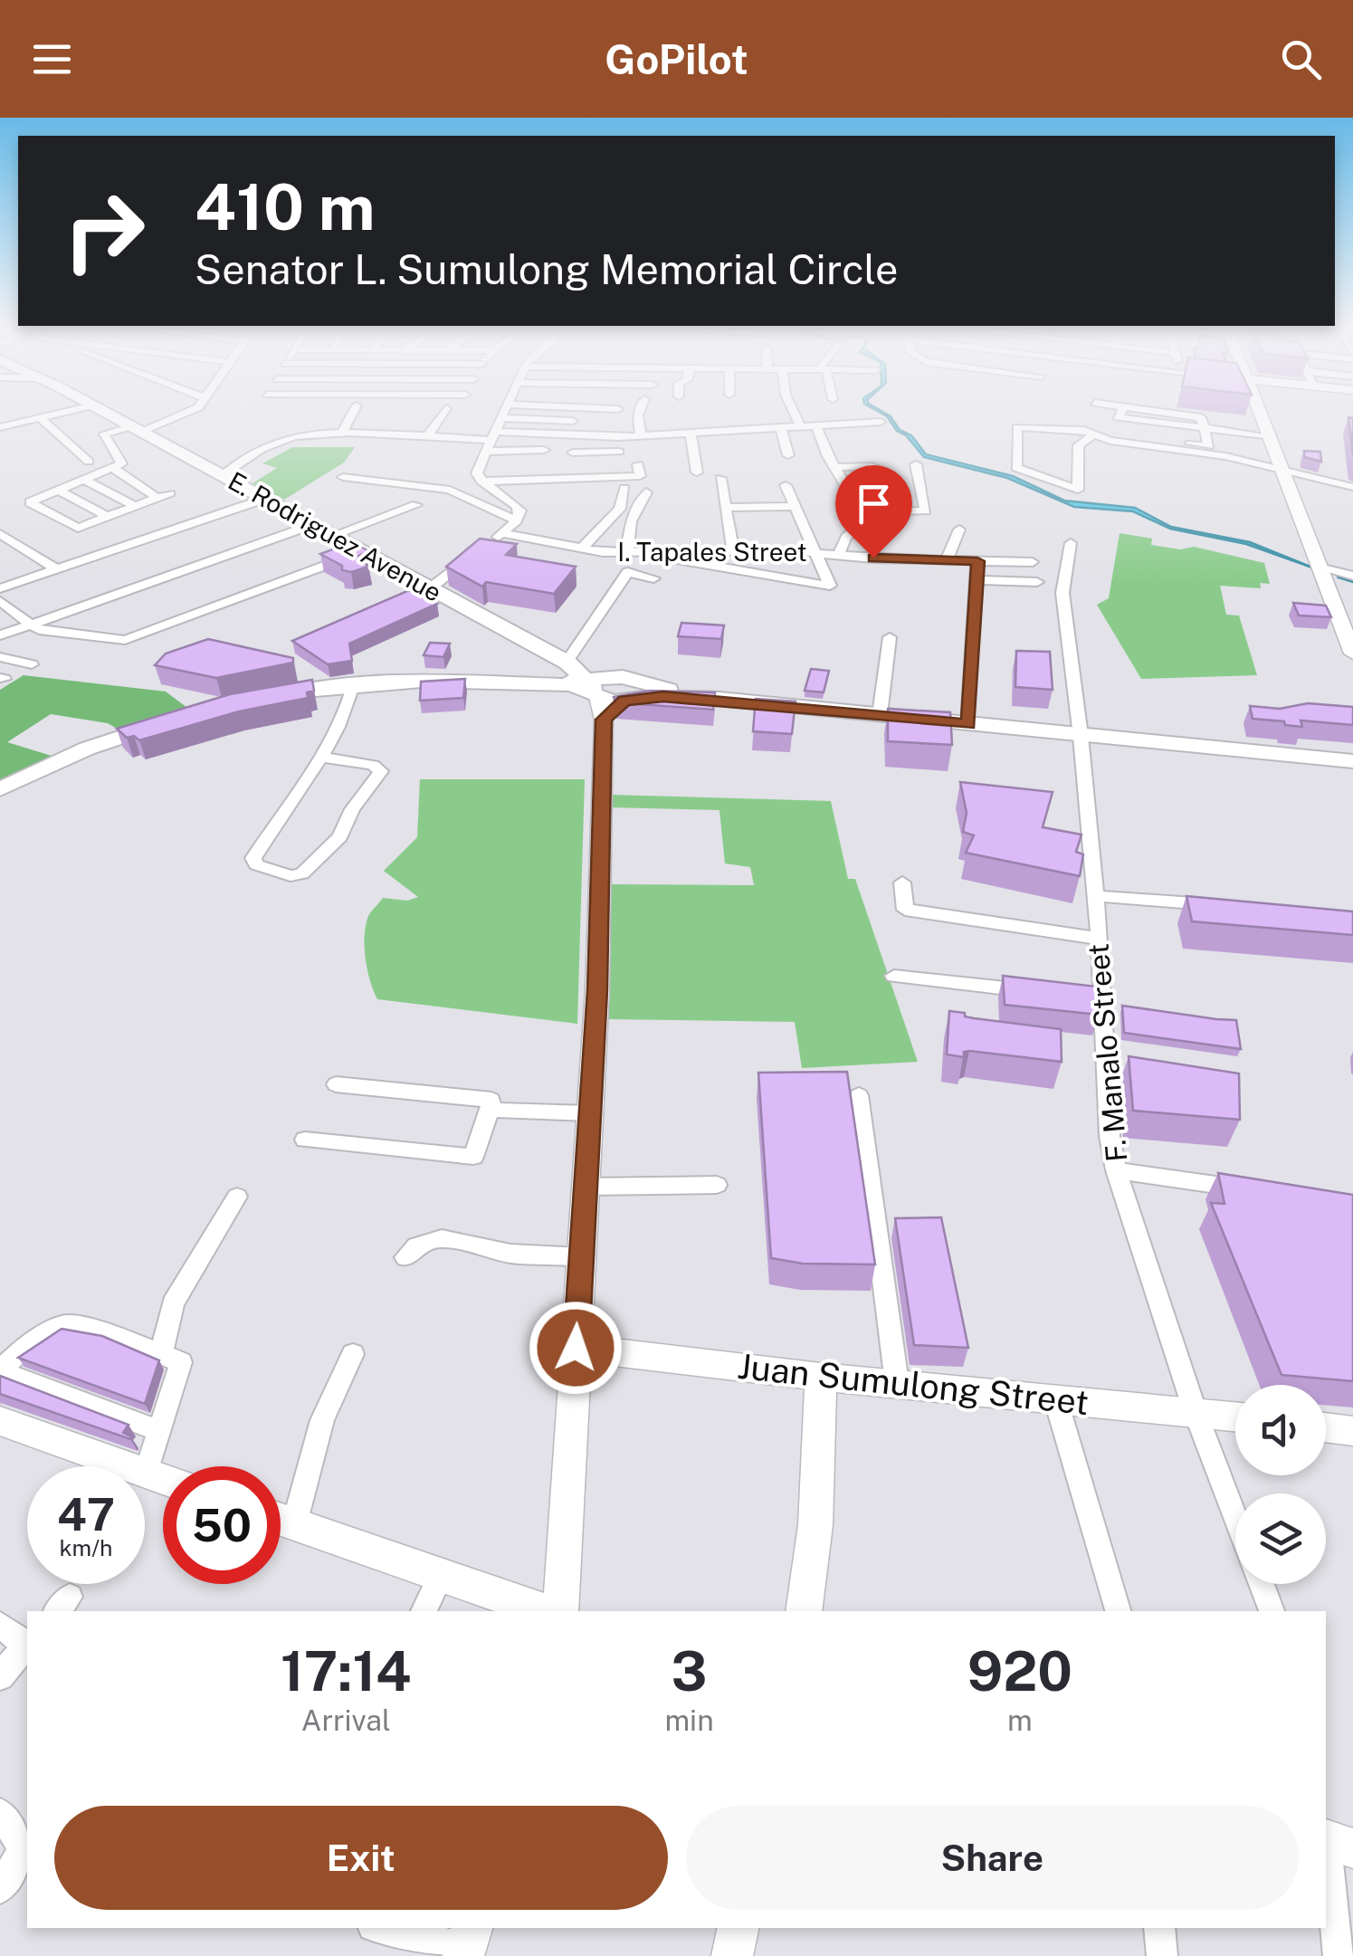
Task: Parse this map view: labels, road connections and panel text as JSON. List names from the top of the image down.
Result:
{
  "streets": {
    "main road": ["E. Rodriguez Avenue", "Juan Sumulong Street"],
    "street": ["I. Tapales Street", "F. Manalo Street"]
  },
  "crossings": [
    ["F. Manalo Street", "Juan Sumulong Street"]
  ],
  "page": {
    "header": "GoPilot",
    "turn": ["410 m", "Senator L. Sumulong Memorial Circle"],
    "speed": "47 km/h",
    "limit": "50",
    "eta": [
      "17:14",
      "Arrival",
      "3",
      "min",
      "920",
      "m"
    ],
    "buttons": ["Exit", "Share"]
  }
}
